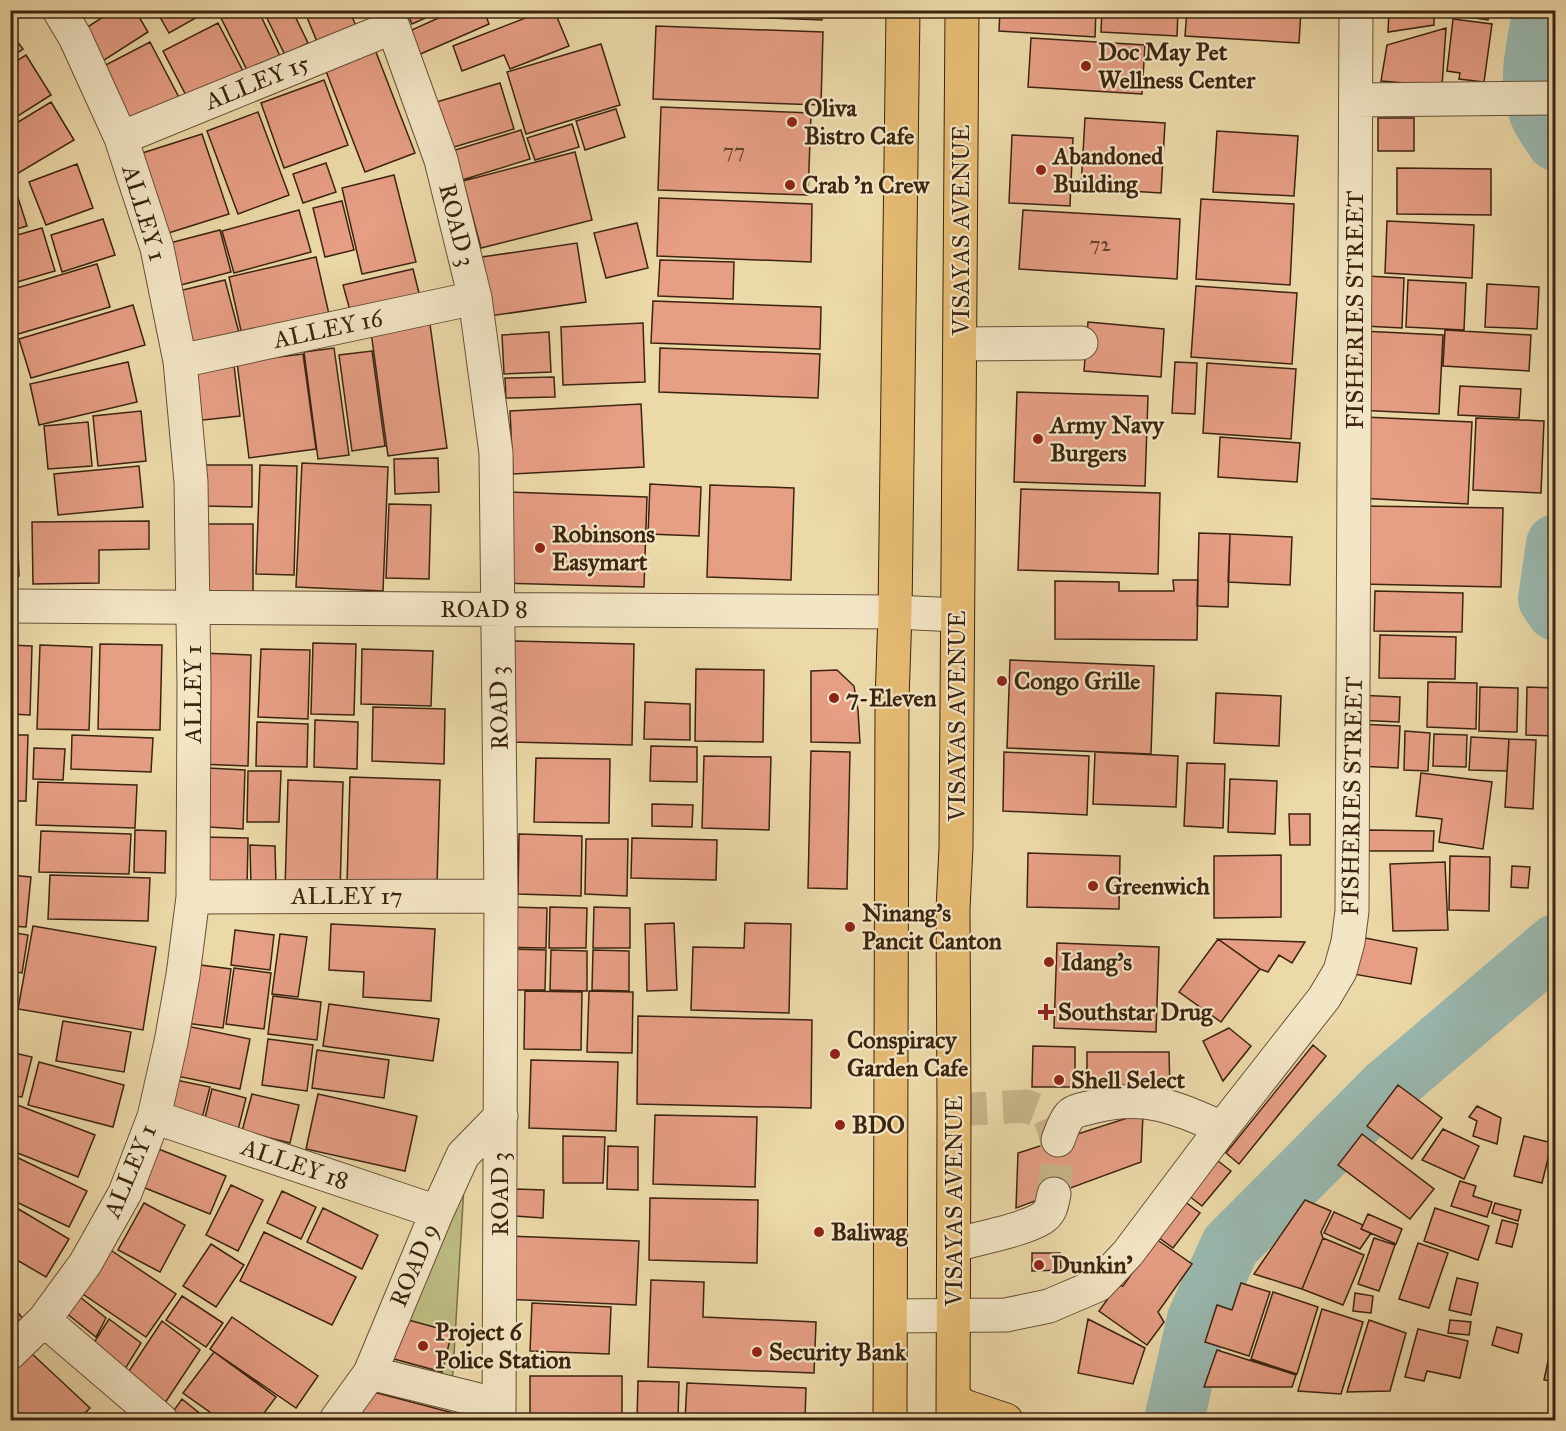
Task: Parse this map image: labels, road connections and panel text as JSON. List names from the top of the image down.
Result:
{
  "streets": {
    "main road": ["VISAYAS AVENUE"],
    "street": [
      "ALLEY 15",
      "ALLEY 1",
      "ROAD 3",
      "FISHERIES STREET",
      "ALLEY 16",
      "ROAD 8",
      "ALLEY 17",
      "ALLEY 18",
      "ROAD 9"
    ]
  },
  "crossings": [
    ["ALLEY 15", "ALLEY 1"],
    ["ALLEY 15", "ROAD 3"],
    ["ALLEY 1", "ALLEY 16"],
    ["ALLEY 1", "ROAD 8"],
    ["ALLEY 1", "ALLEY 17"],
    ["ALLEY 1", "ALLEY 18"],
    ["ROAD 3", "ALLEY 16"],
    ["ROAD 3", "ROAD 8"],
    ["ROAD 3", "ALLEY 17"],
    ["ROAD 3", "ROAD 9"],
    ["VISAYAS AVENUE", "FISHERIES STREET"],
    ["VISAYAS AVENUE", "ROAD 8"],
    ["ALLEY 18", "ROAD 9"]
  ],
  "places": {
    "other": [
      "Doc May Pet Wellness Center",
      "Oliva Bistro Cafe",
      "Abandoned Building",
      "Crab 'n Crew",
      "Army Navy Burgers",
      "Robinsons Easymart",
      "Congo Grille",
      "7-Eleven",
      "Greenwich",
      "Ninang's Pancit Canton",
      "Idang's",
      "Conspiracy Garden Cafe",
      "Shell Select",
      "BDO",
      "Baliwag",
      "Dunkin'",
      "Project 6 Police Station",
      "Security Bank"
    ],
    "health": ["Southstar Drug"]
  },
  "house_numbers": ["77", "72"]
}
